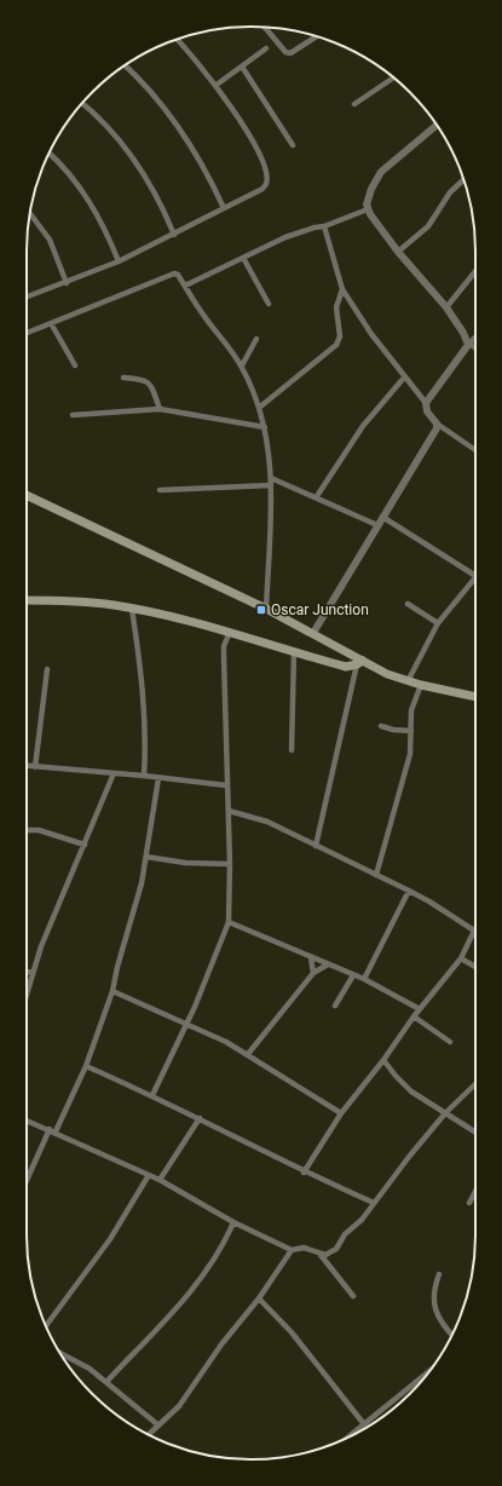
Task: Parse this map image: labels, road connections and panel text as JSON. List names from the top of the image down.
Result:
{
  "places": {
    "transit": ["Oscar Junction"]
  }
}
